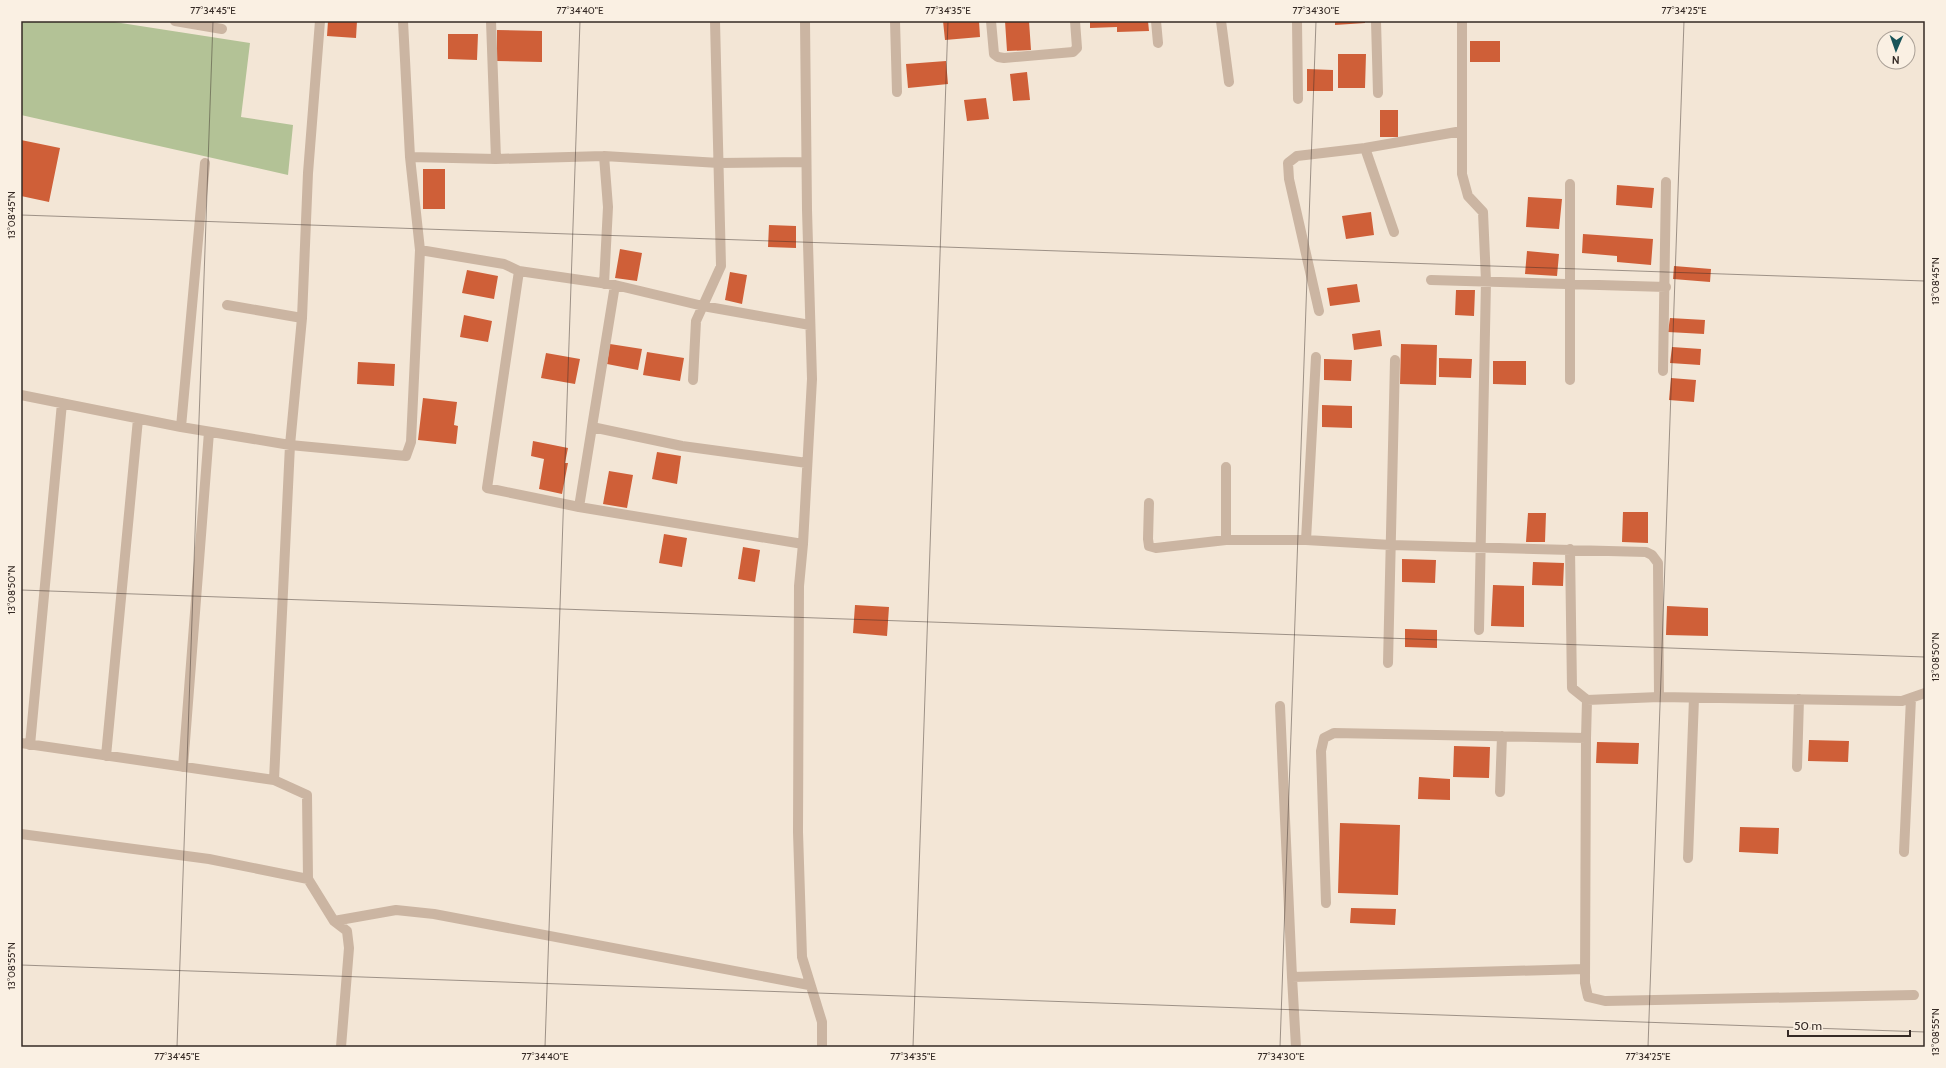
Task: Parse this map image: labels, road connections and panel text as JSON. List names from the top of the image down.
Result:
{
  "scale_bar": "50 m",
  "north": "bottom",
  "coordinates": [
    "77°34'45\"E",
    "77°34'40\"E",
    "77°34'35\"E",
    "77°34'30\"E",
    "77°34'25\"E",
    "13°08'45\"N",
    "13°08'50\"N",
    "13°08'55\"N"
  ]
}
